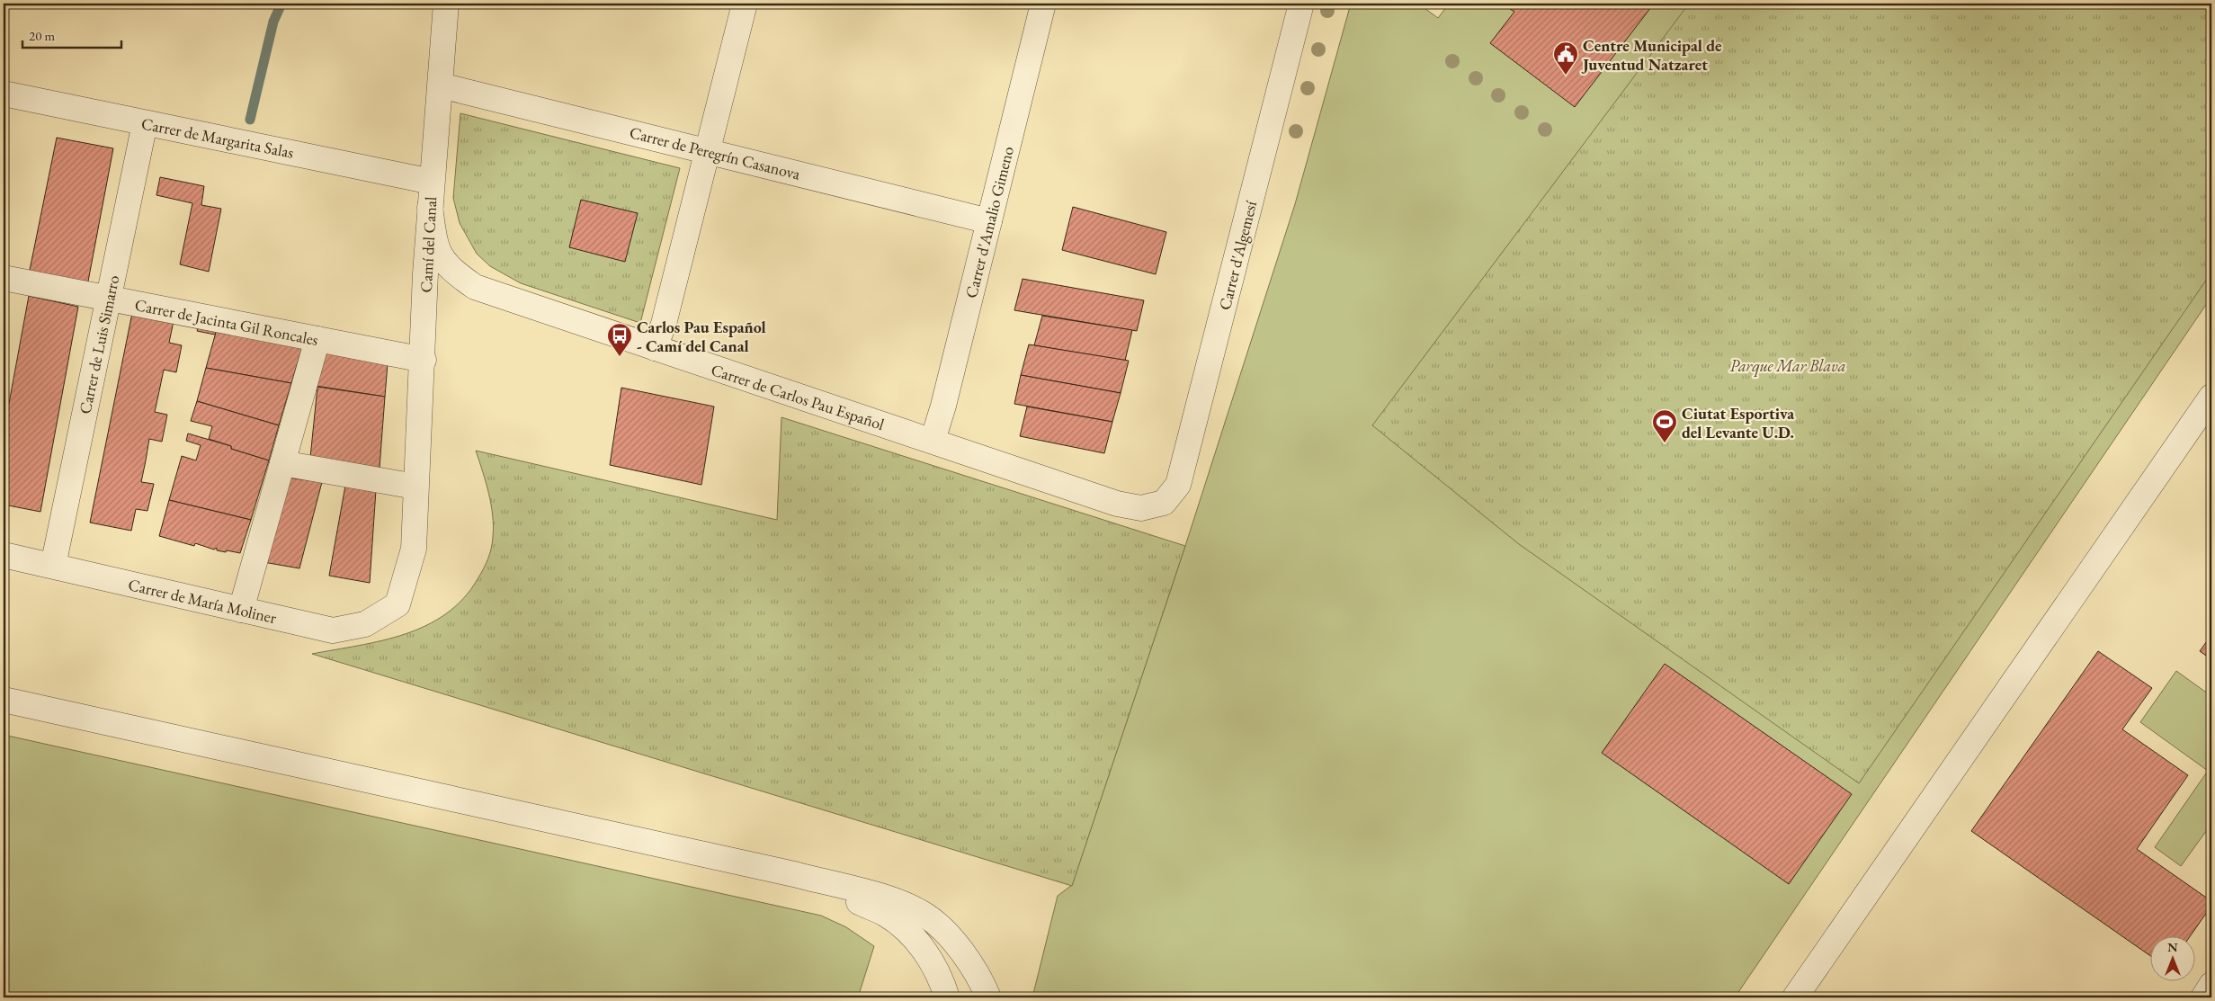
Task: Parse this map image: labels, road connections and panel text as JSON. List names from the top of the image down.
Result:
{
  "streets": {
    "street": [
      "Carrer de Margarita Salas",
      "Carrer de Peregrín Casanova",
      "Carrer d'Amalio Gimeno",
      "Camí del Canal",
      "Carrer d'Algemesí",
      "Carrer de Jacinta Gil Roncales",
      "Carrer de Luis Simarro",
      "Carrer de Carlos Pau Español",
      "Carrer de María Moliner"
    ]
  },
  "crossings": [
    ["Carrer de Margarita Salas", "Camí del Canal"],
    ["Carrer de Margarita Salas", "Carrer de Luis Simarro"],
    ["Carrer de Peregrín Casanova", "Carrer d'Amalio Gimeno"],
    ["Carrer de Peregrín Casanova", "Camí del Canal"],
    ["Carrer d'Amalio Gimeno", "Carrer de Carlos Pau Español"],
    ["Camí del Canal", "Carrer de Jacinta Gil Roncales"],
    ["Camí del Canal", "Carrer de Carlos Pau Español"],
    ["Camí del Canal", "Carrer de María Moliner"],
    ["Carrer d'Algemesí", "Carrer de Carlos Pau Español"],
    ["Carrer de Jacinta Gil Roncales", "Carrer de Luis Simarro"],
    ["Carrer de Luis Simarro", "Carrer de María Moliner"]
  ],
  "parks": ["Parque Mar Blava"],
  "places": {
    "public building": ["Centre Municipal de Juventud Natzaret"],
    "bus stop": ["Carlos Pau Español - Camí del Canal"],
    "sports": ["Ciutat Esportiva del Levante U.D."]
  },
  "scale_bar": "20 m",
  "north": "top"
}
